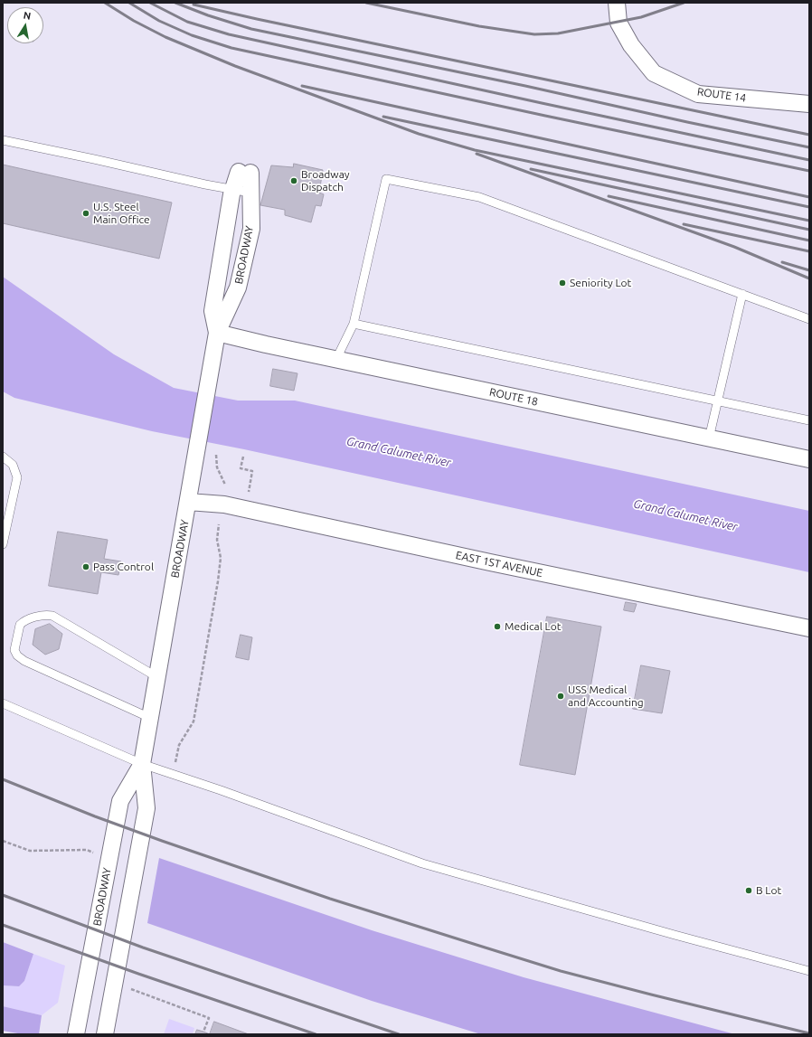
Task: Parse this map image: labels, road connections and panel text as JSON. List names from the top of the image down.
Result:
{
  "streets": {
    "street": [
      "ROUTE 14",
      "BROADWAY",
      "ROUTE 18",
      "EAST 1ST AVENUE"
    ]
  },
  "crossings": [
    ["BROADWAY", "ROUTE 18"],
    ["BROADWAY", "EAST 1ST AVENUE"]
  ],
  "water": ["Grand Calumet River"],
  "places": [
    "Broadway Dispatch",
    "U.S. Steel Main Office",
    "Seniority Lot",
    "Pass Control",
    "Medical Lot",
    "USS Medical and Accounting",
    "B Lot"
  ],
  "north": "top"
}
